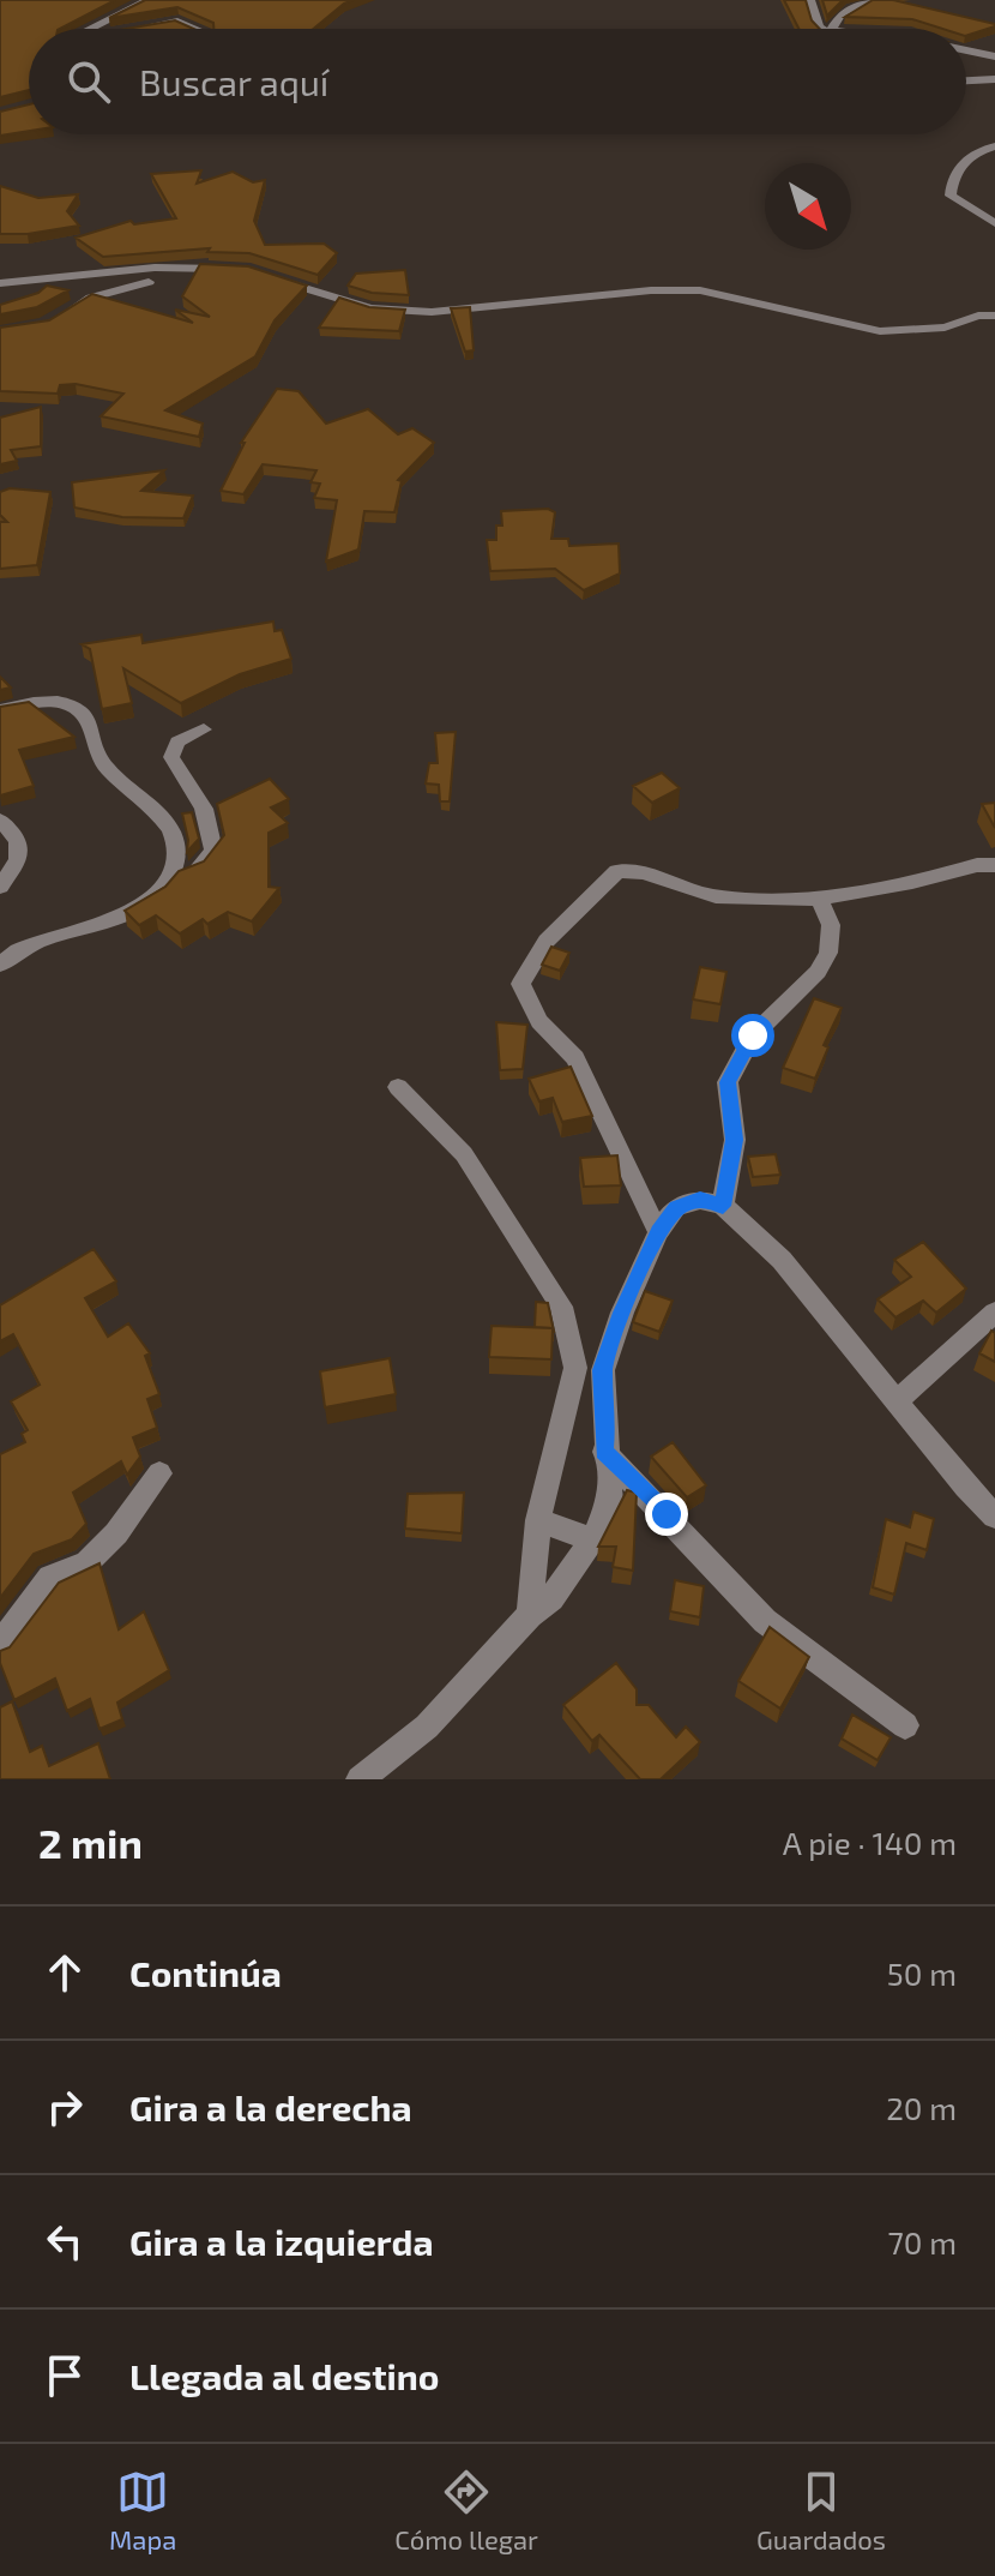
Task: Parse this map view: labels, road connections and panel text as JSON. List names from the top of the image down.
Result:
{
  "north": "bottom right",
  "page": {
    "search": "Buscar aquí",
    "heading": ["2 min", "A pie · 140 m"],
    "list": [
      ["Continúa", "50 m"],
      ["Gira a la derecha", "20 m"],
      ["Gira a la izquierda", "70 m"],
      "Llegada al destino"
    ],
    "nav": ["Mapa", "Cómo llegar", "Guardados"]
  }
}
